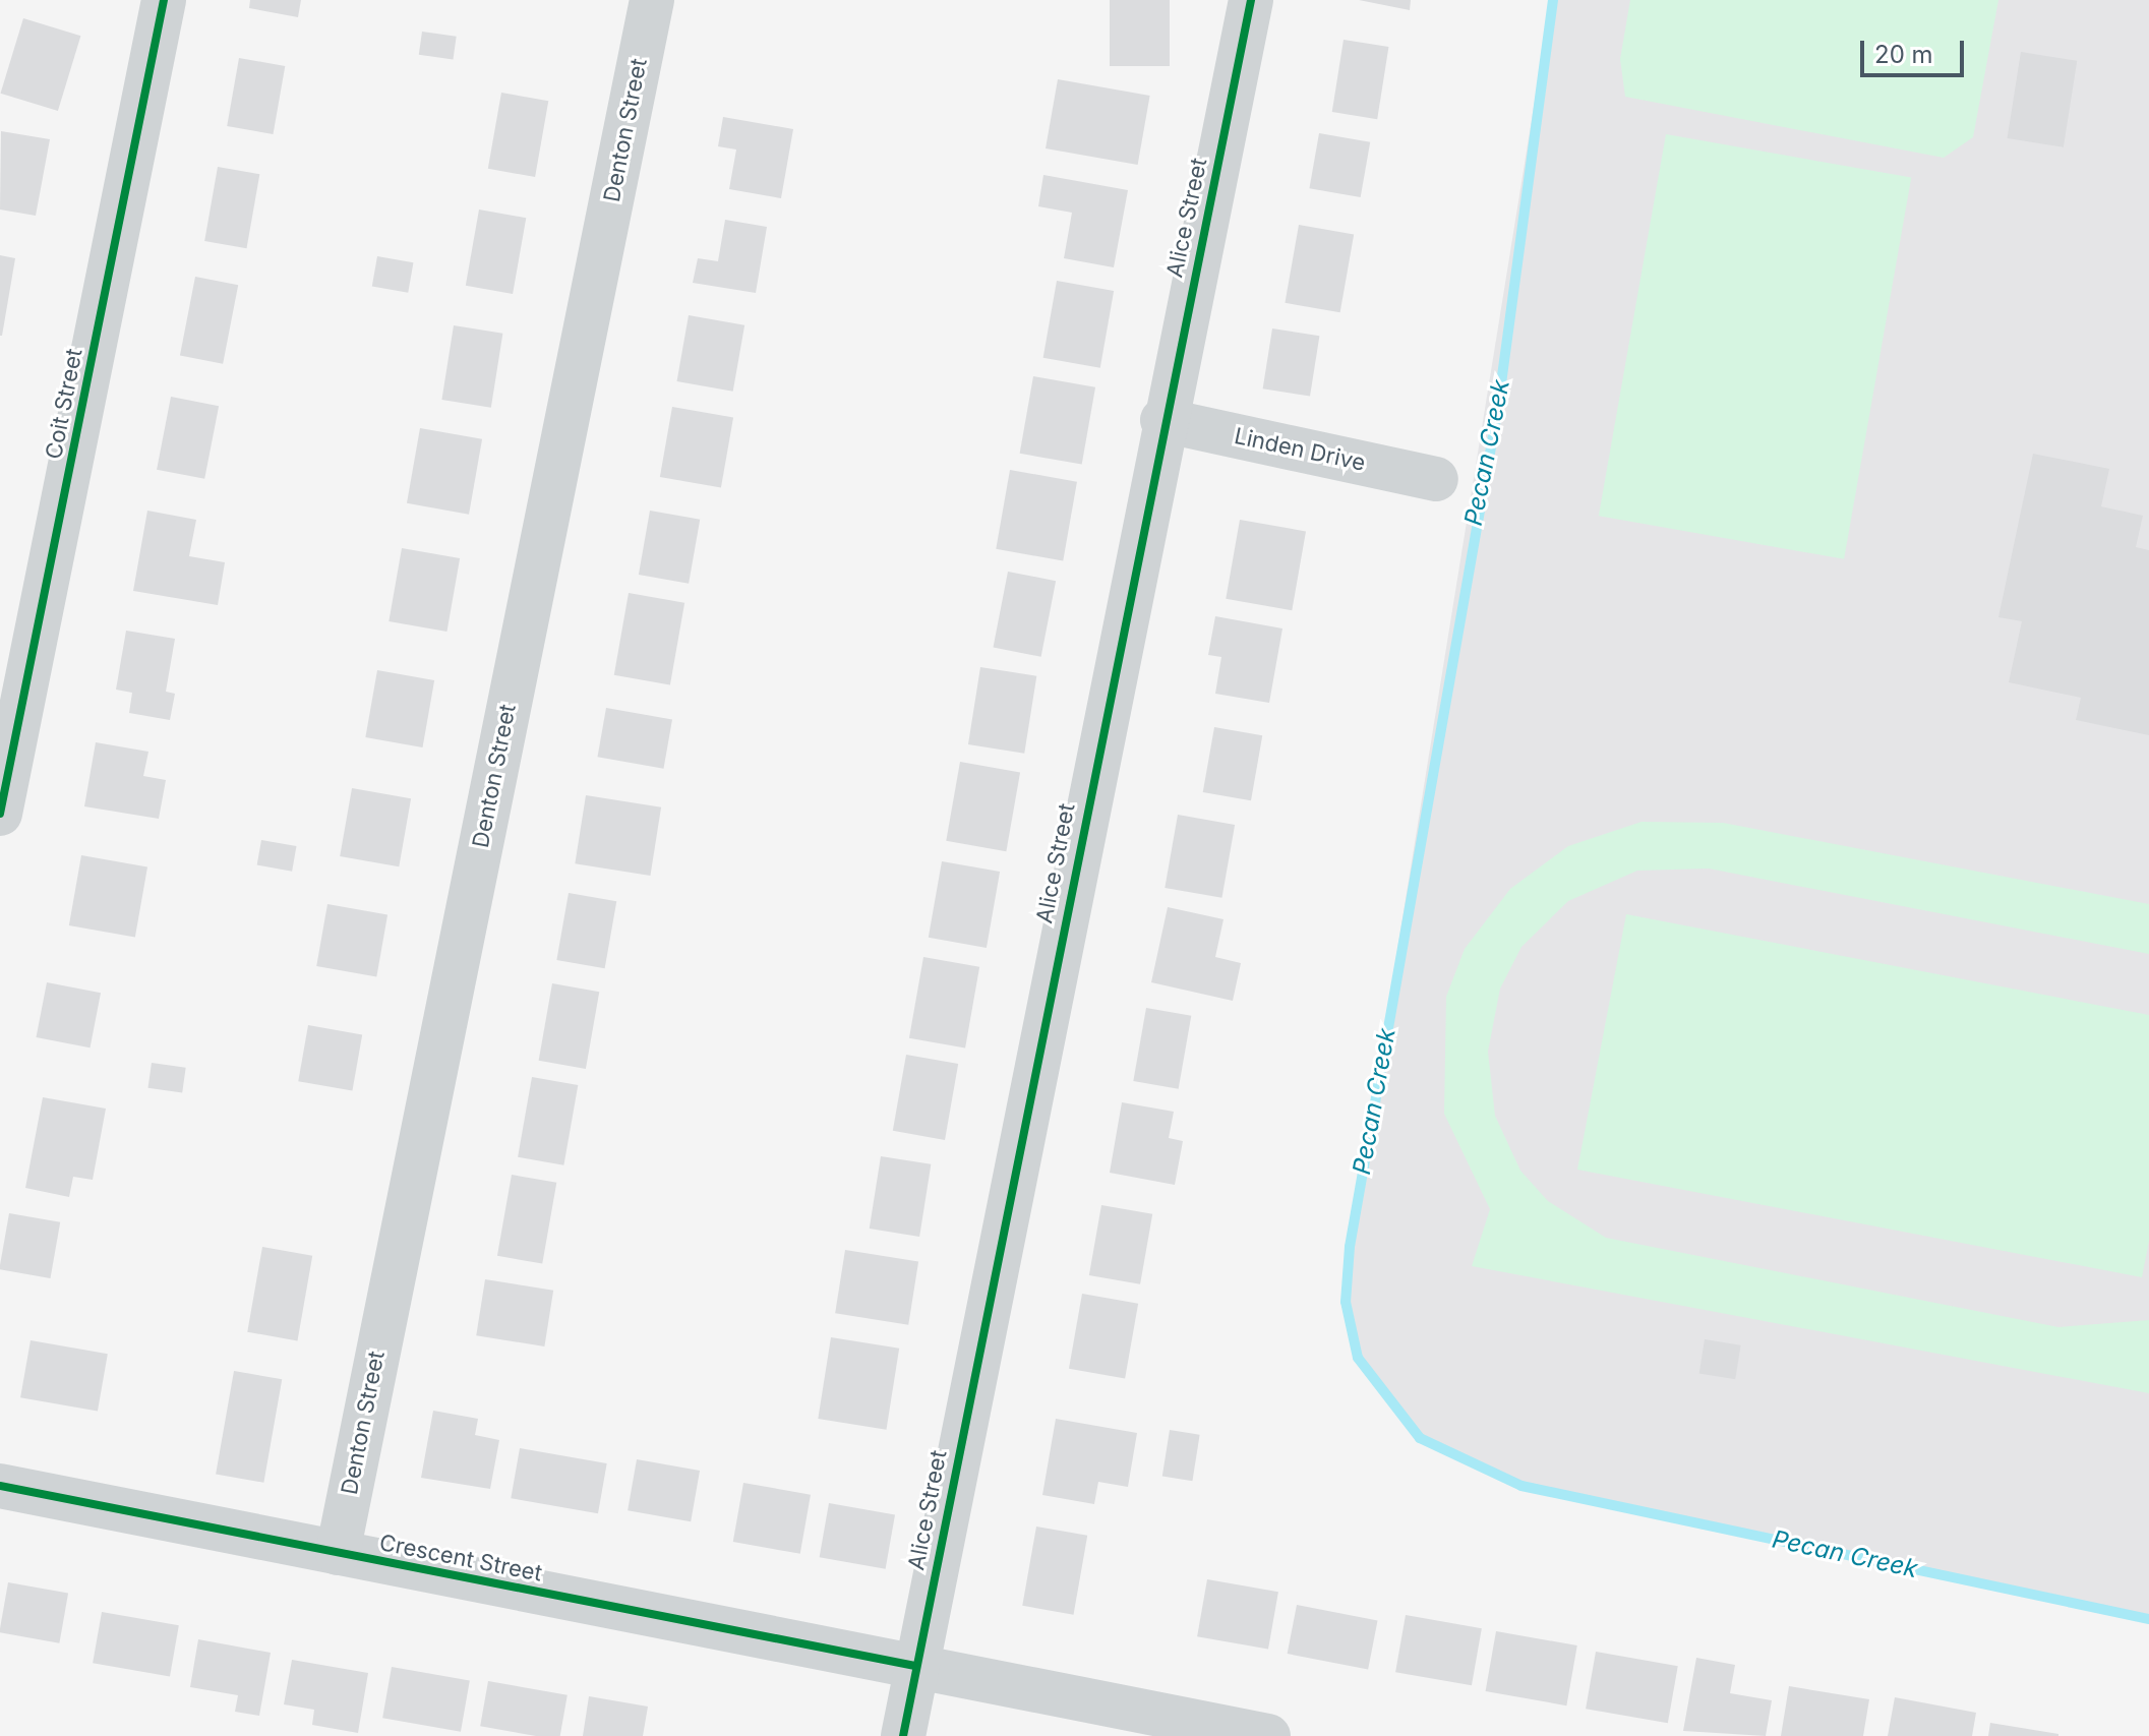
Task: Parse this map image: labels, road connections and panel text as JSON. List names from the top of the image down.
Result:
{
  "streets": {
    "street": [
      "Denton Street",
      "Alice Street",
      "Coit Street",
      "Linden Drive",
      "Crescent Street"
    ]
  },
  "crossings": [
    ["Denton Street", "Crescent Street"],
    ["Alice Street", "Linden Drive"],
    ["Alice Street", "Crescent Street"]
  ],
  "water": ["Pecan Creek"],
  "scale_bar": "20 m"
}
